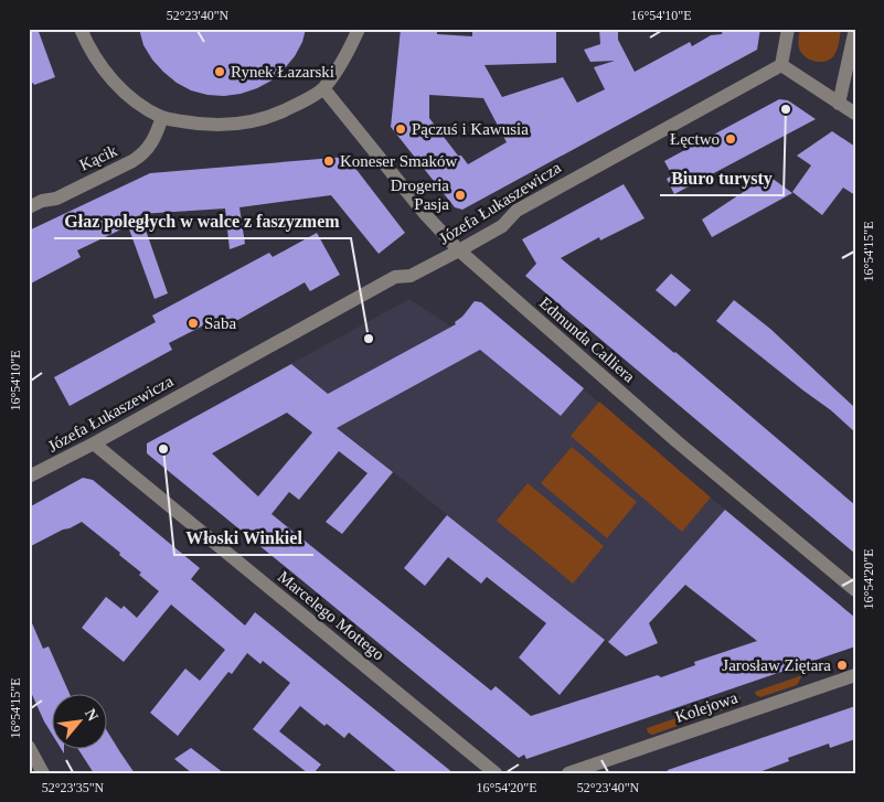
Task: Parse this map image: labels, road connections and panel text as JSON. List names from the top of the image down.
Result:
{
  "streets": {
    "street": [
      "Kącik",
      "Józefa Łukaszewicza",
      "Edmunda Calliera",
      "Marcelego Mottego",
      "Kolejowa"
    ]
  },
  "crossings": [
    ["Józefa Łukaszewicza", "Edmunda Calliera"],
    ["Józefa Łukaszewicza", "Marcelego Mottego"]
  ],
  "places": [
    "Rynek Łazarski",
    "Biuro turysty",
    "Pączuś i Kawusia",
    "Łęctwo",
    "Koneser Smaków",
    "Drogeria Pasja",
    "Saba",
    "Głaz poległych w walce z faszyzmem",
    "Włoski Winkiel",
    "Jarosław Ziętara"
  ],
  "north": "top right",
  "coordinates": [
    "52°23'40\"N",
    "16°54'10\"E",
    "16°54'15\"E",
    "16°54'20\"E",
    "52°23'35\"N"
  ]
}
